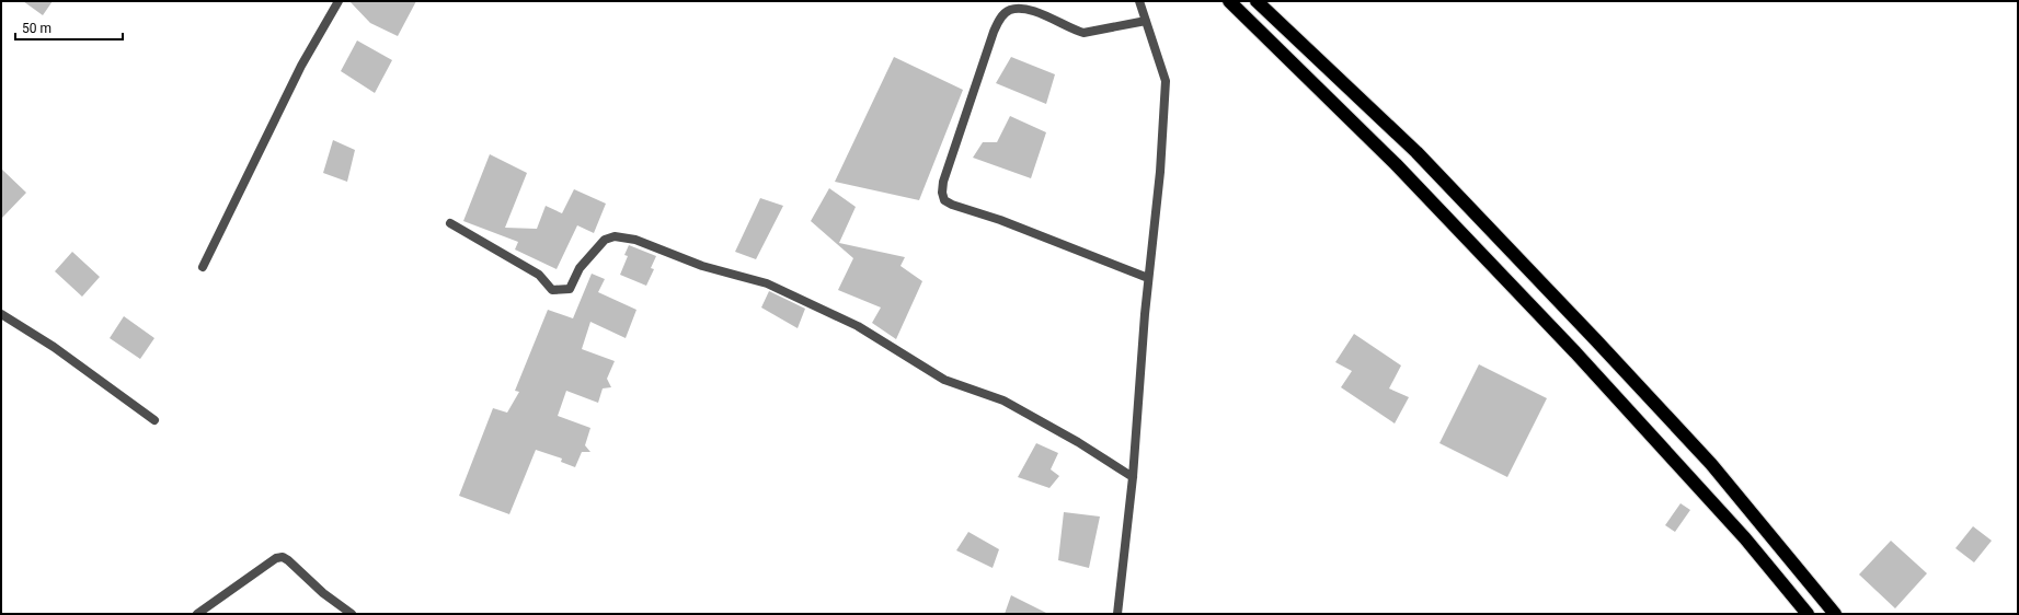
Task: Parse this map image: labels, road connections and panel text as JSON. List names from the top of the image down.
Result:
{
  "scale_bar": "50 m"
}
